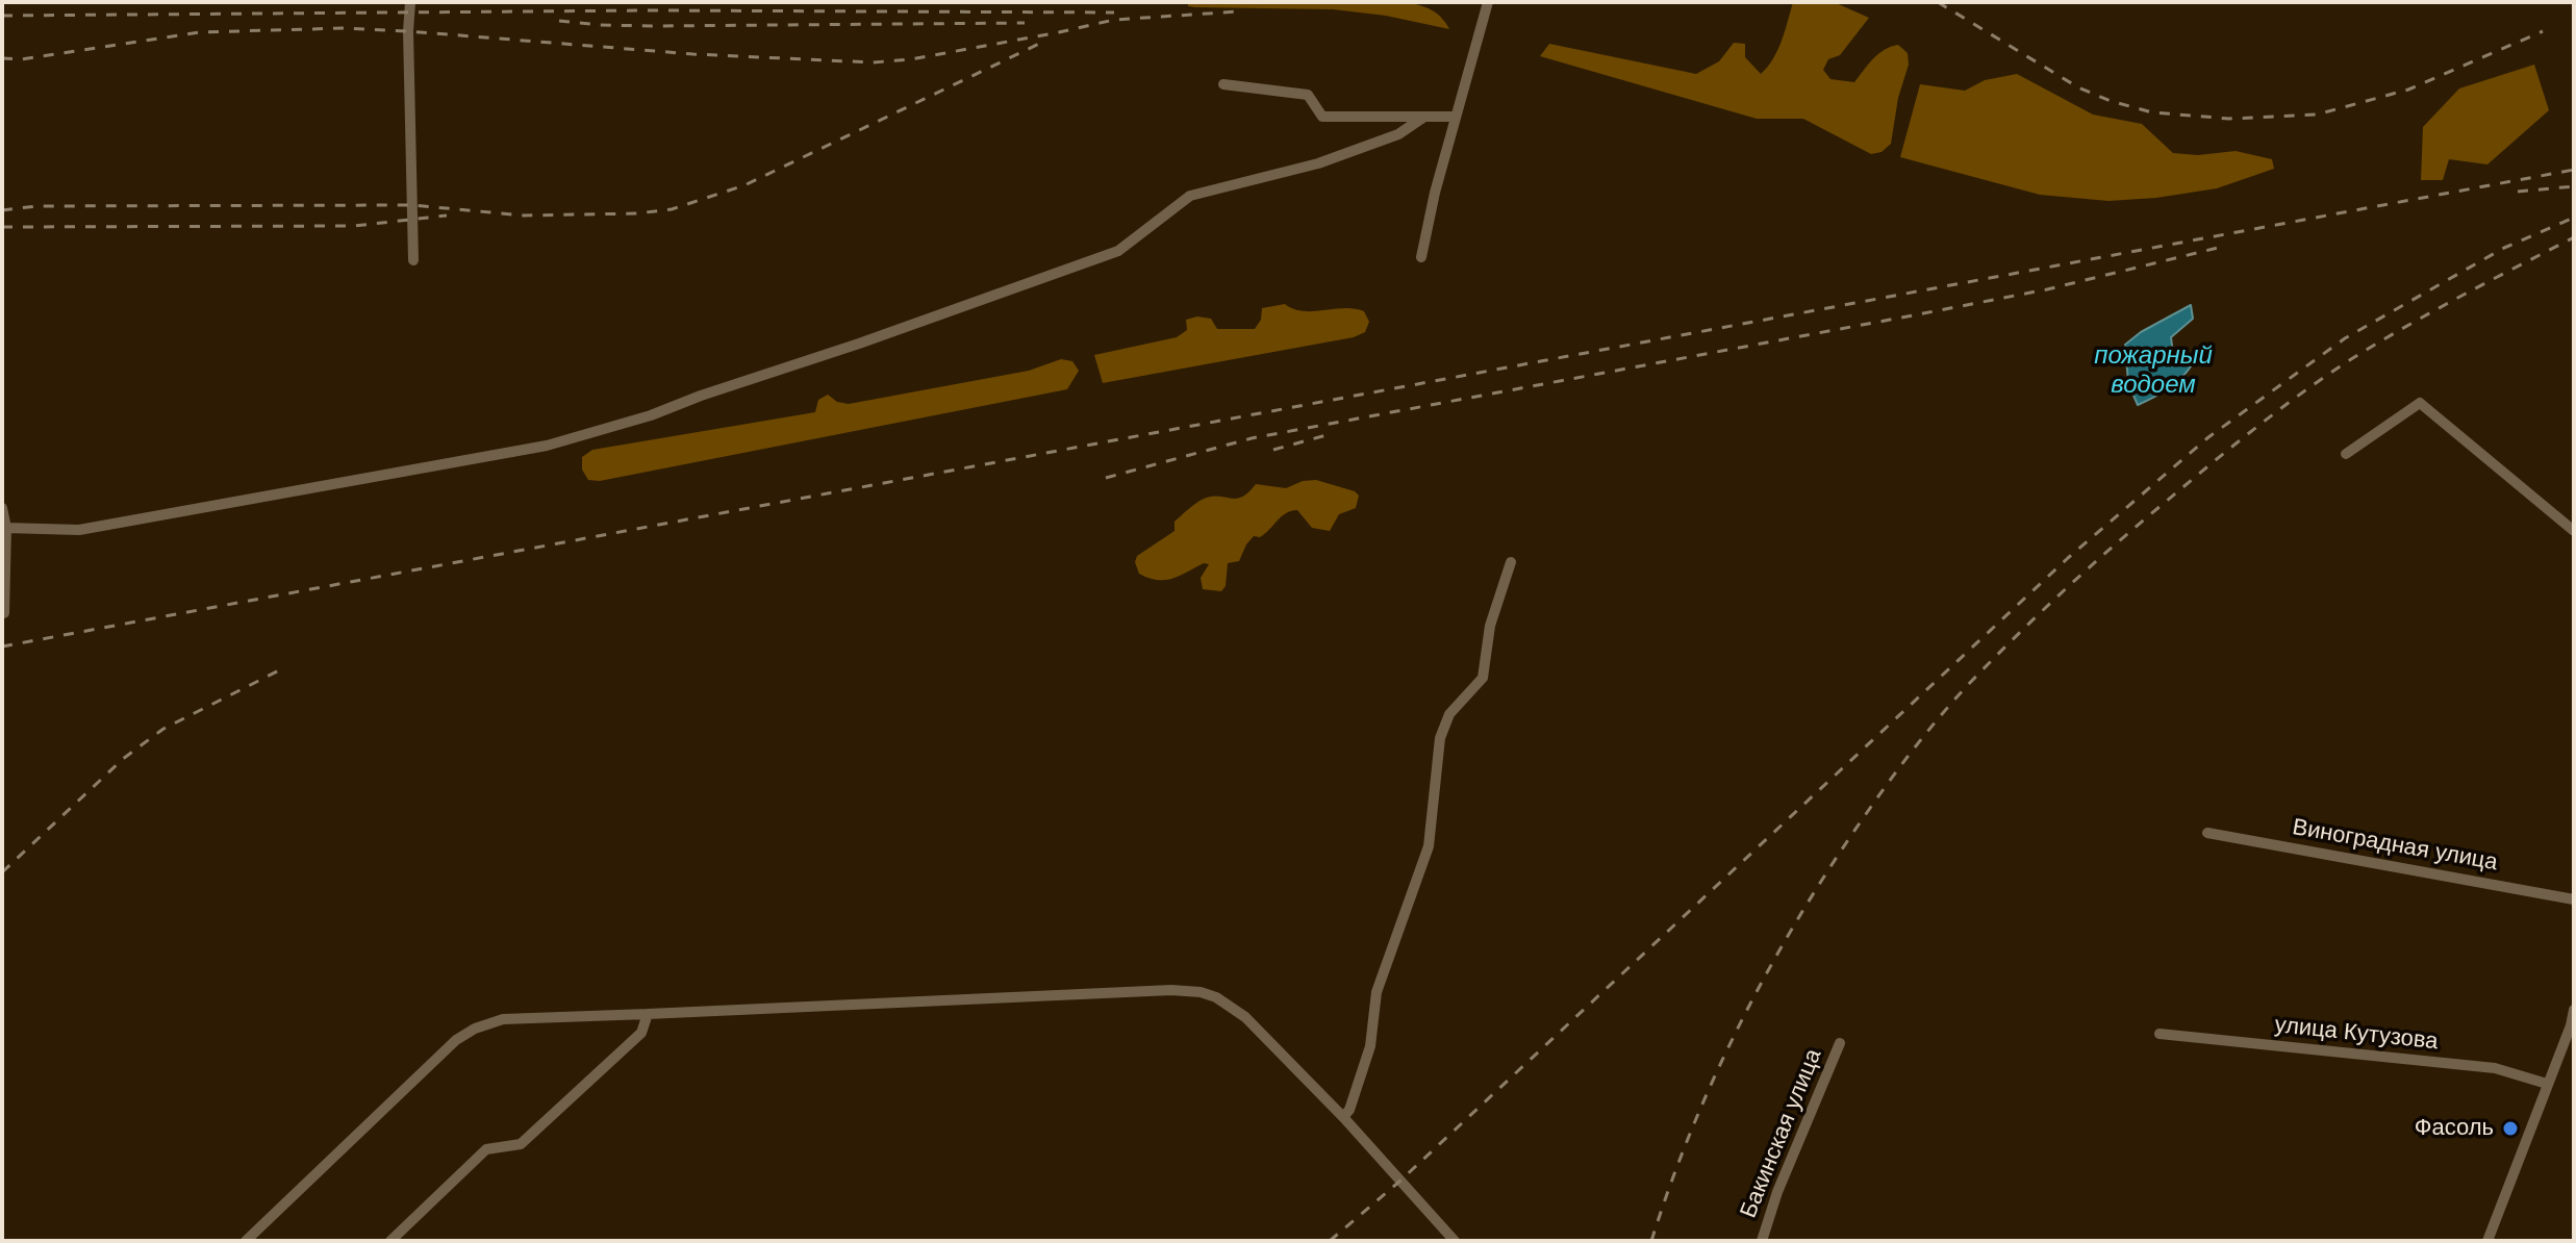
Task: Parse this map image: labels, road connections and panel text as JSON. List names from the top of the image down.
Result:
{
  "streets": {
    "street": ["Виноградная улица", "улица Кутузова", "Бакинская улица"]
  },
  "water": ["пожарный водоем"],
  "places": ["Фасоль"]
}
